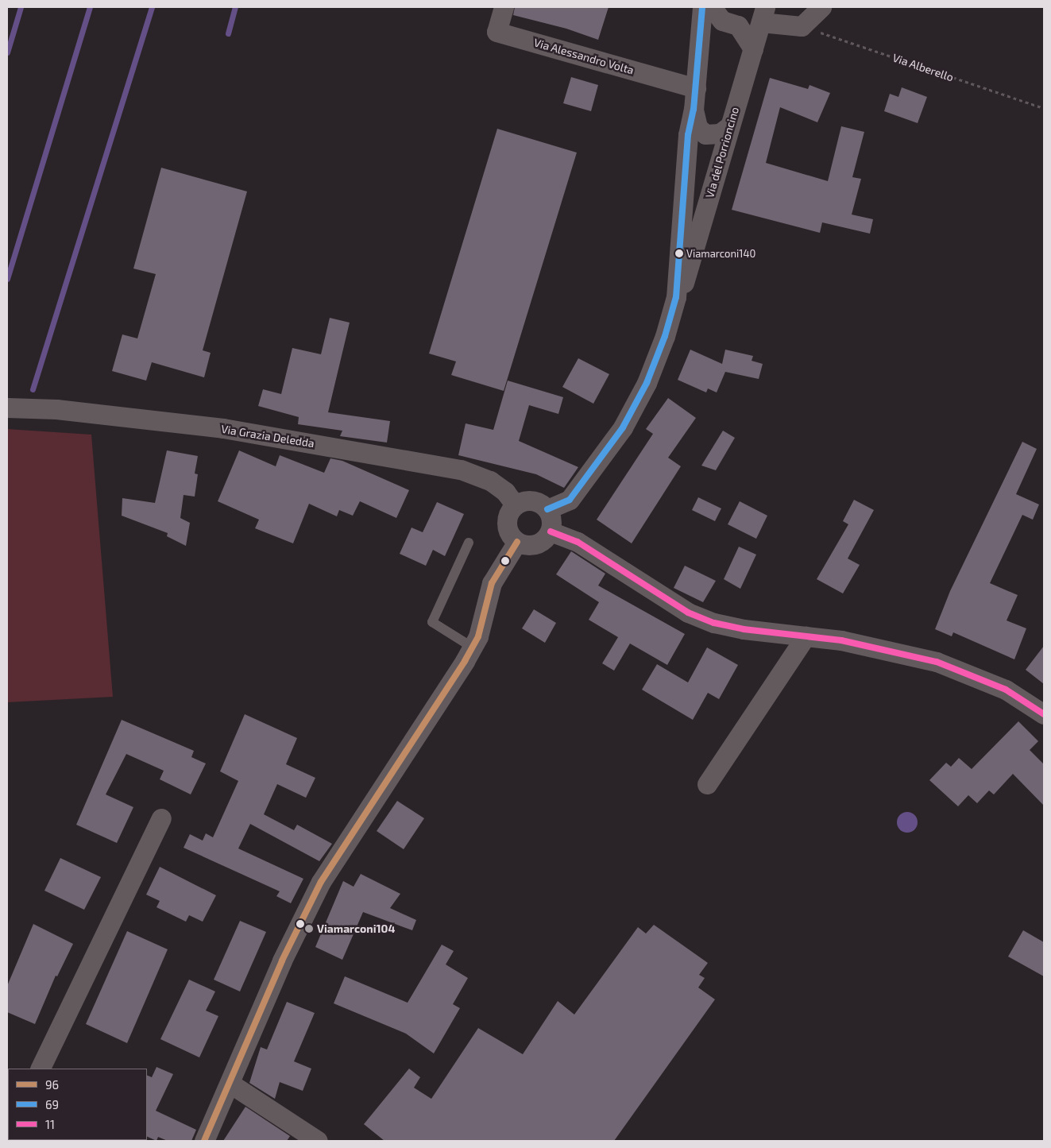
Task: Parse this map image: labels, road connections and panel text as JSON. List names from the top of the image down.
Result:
{
  "streets": {
    "street": ["Via Alessandro Volta", "Via del Porrioncino", "Via Grazia Deledda"],
    "path": ["Via Alberello"]
  },
  "places": ["Viamarconi140", "Viamarconi104"],
  "lines": ["transit line 69", "transit line 11", "transit line 96"],
  "legend": ["96", "69", "11"]
}
